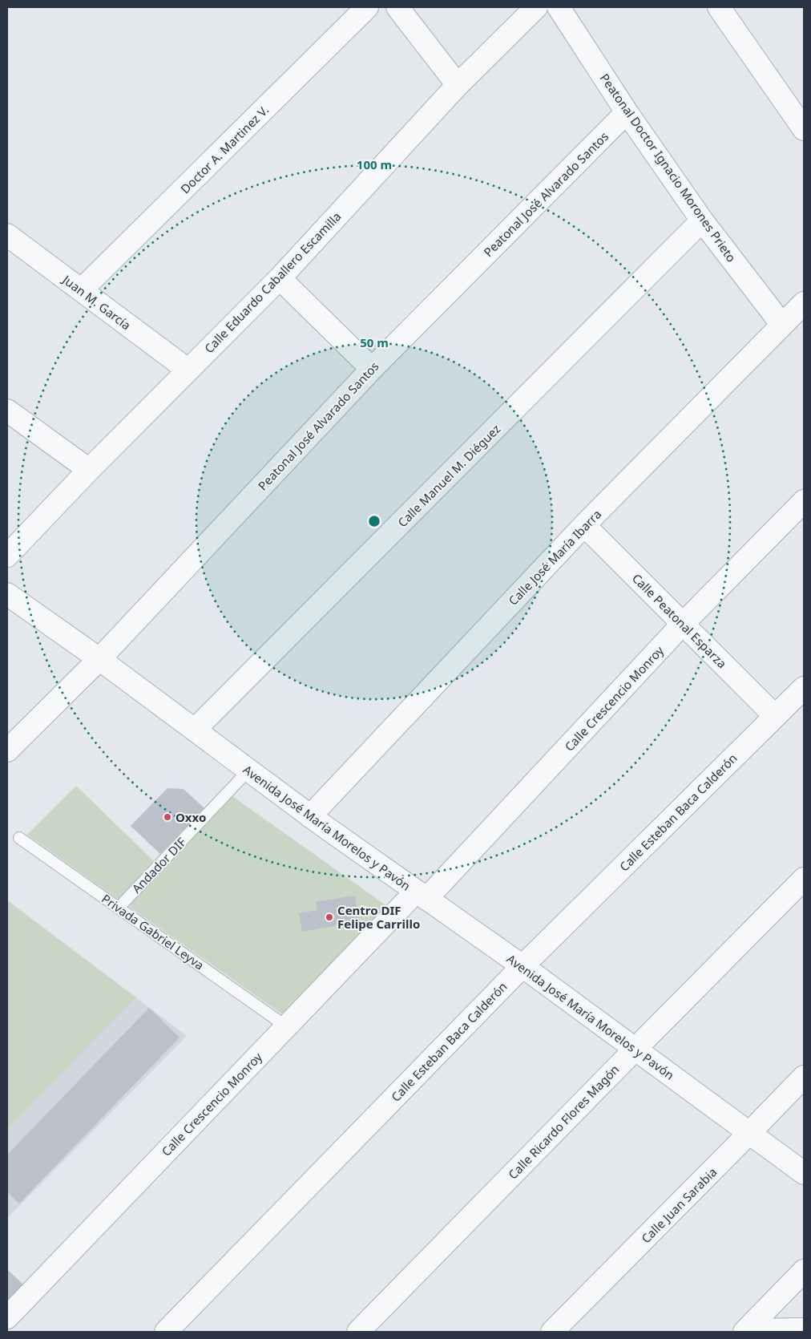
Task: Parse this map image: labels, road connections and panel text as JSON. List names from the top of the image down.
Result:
{
  "streets": {
    "street": [
      "Doctor A. Martinez V.",
      "Peatonal Doctor Ignacio Morones Prieto",
      "Peatonal José Alvarado Santos",
      "Calle Eduardo Caballero Escamilla",
      "Juan M. García",
      "Calle Manuel M. Diéguez",
      "Calle José María Ibarra",
      "Calle Peatonal Esparza",
      "Calle Crescencio Monroy",
      "Calle Esteban Baca Calderón",
      "Avenida José María Morelos y Pavón",
      "Calle Ricardo Flores Magón",
      "Calle Juan Sarabia"
    ],
    "lane": ["Andador DIF", "Privada Gabriel Leyva"]
  },
  "crossings": [
    ["Doctor A. Martinez V.", "Juan M. García"],
    ["Peatonal Doctor Ignacio Morones Prieto", "Peatonal José Alvarado Santos"],
    ["Peatonal Doctor Ignacio Morones Prieto", "Calle Manuel M. Diéguez"],
    ["Peatonal Doctor Ignacio Morones Prieto", "Calle José María Ibarra"],
    ["Peatonal José Alvarado Santos", "Avenida José María Morelos y Pavón"],
    ["Calle Eduardo Caballero Escamilla", "Juan M. García"],
    ["Calle Manuel M. Diéguez", "Avenida José María Morelos y Pavón"],
    ["Calle José María Ibarra", "Calle Peatonal Esparza"],
    ["Calle José María Ibarra", "Avenida José María Morelos y Pavón"],
    ["Calle Peatonal Esparza", "Calle Crescencio Monroy"],
    ["Calle Peatonal Esparza", "Calle Esteban Baca Calderón"],
    ["Calle Crescencio Monroy", "Avenida José María Morelos y Pavón"],
    ["Calle Crescencio Monroy", "Privada Gabriel Leyva"],
    ["Calle Esteban Baca Calderón", "Avenida José María Morelos y Pavón"],
    ["Avenida José María Morelos y Pavón", "Andador DIF"],
    ["Avenida José María Morelos y Pavón", "Calle Ricardo Flores Magón"],
    ["Avenida José María Morelos y Pavón", "Calle Juan Sarabia"],
    ["Andador DIF", "Privada Gabriel Leyva"]
  ],
  "places": ["Oxxo", "Centro DIF Felipe Carrillo"],
  "rings": ["100 m", "50 m"]
}
